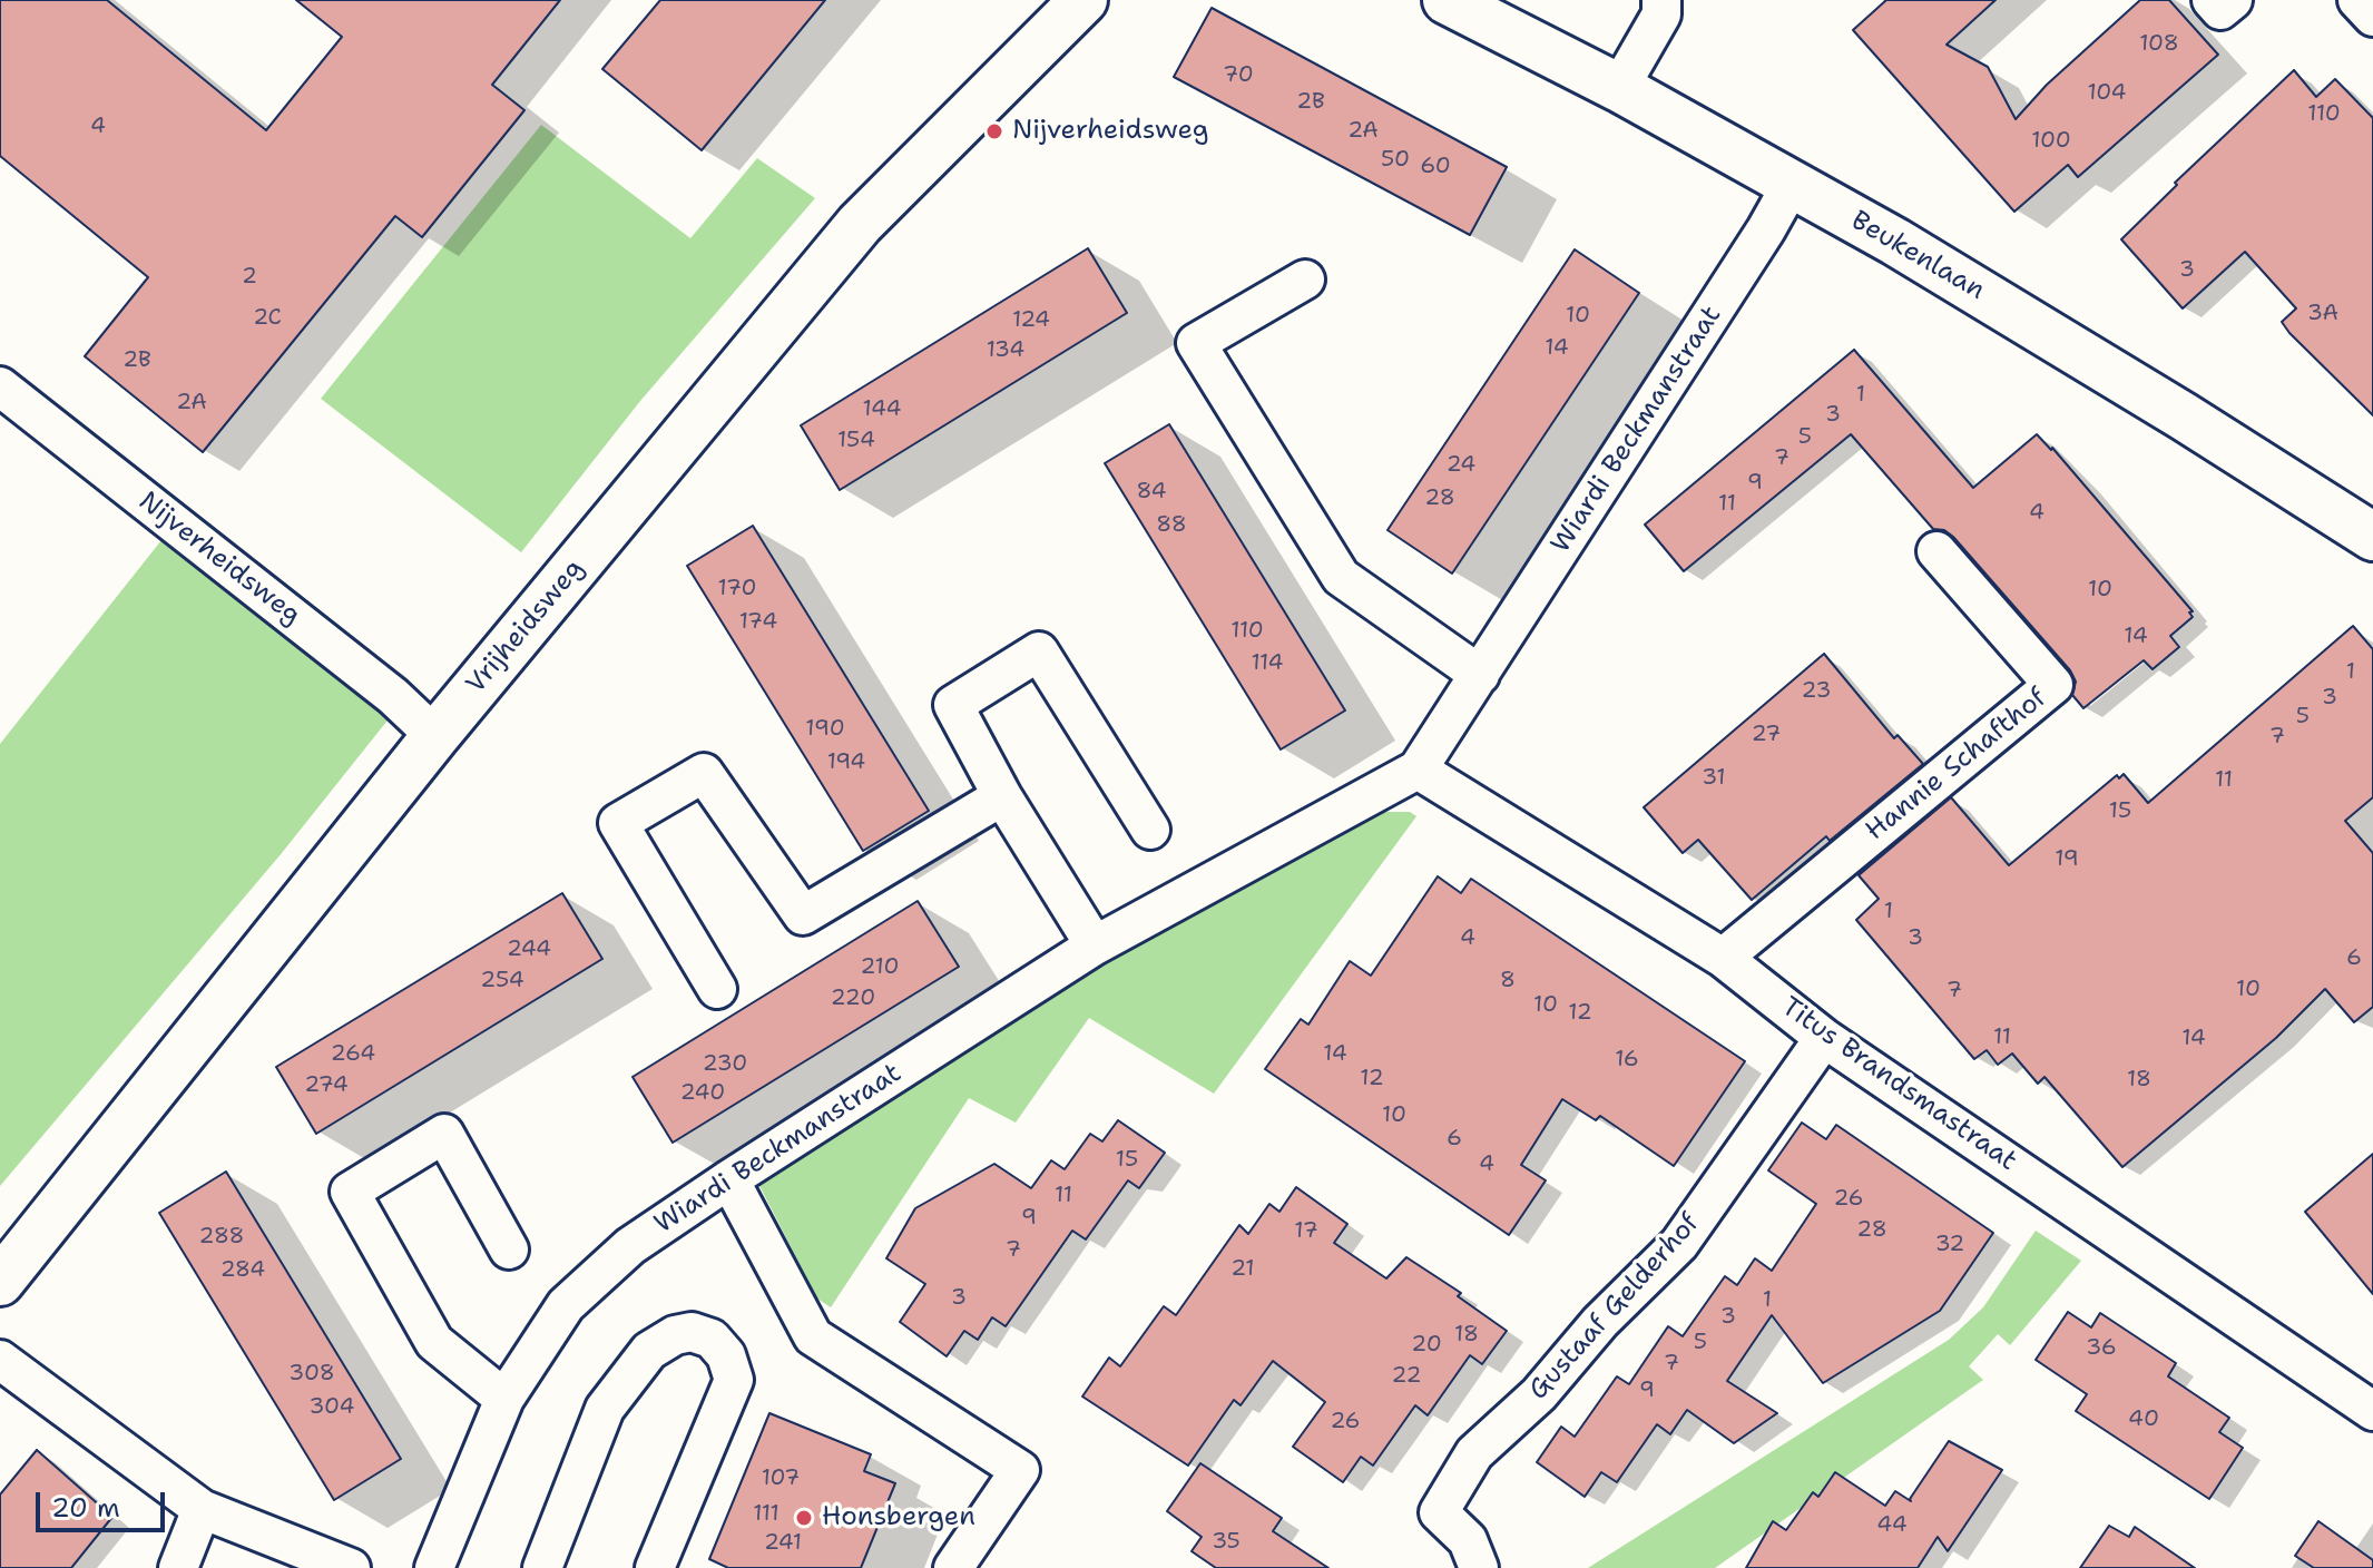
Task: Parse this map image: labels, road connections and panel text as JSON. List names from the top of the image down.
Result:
{
  "streets": {
    "street": [
      "Beukenlaan",
      "Wiardi Beckmanstraat",
      "Nijverheidsweg",
      "Vrijheidsweg",
      "Hannie Schafthof",
      "Titus Brandsmastraat",
      "Gustaaf Gelderhof"
    ]
  },
  "crossings": [
    ["Beukenlaan", "Wiardi Beckmanstraat"],
    ["Wiardi Beckmanstraat", "Titus Brandsmastraat"],
    ["Nijverheidsweg", "Vrijheidsweg"],
    ["Hannie Schafthof", "Titus Brandsmastraat"],
    ["Titus Brandsmastraat", "Gustaaf Gelderhof"]
  ],
  "places": ["Nijverheidsweg", "Honsbergen"],
  "house_numbers": [
    "108",
    "70",
    "104",
    "2B",
    "110",
    "4",
    "2A",
    "100",
    "50",
    "60",
    "3",
    "2",
    "3A",
    "10",
    "2C",
    "124",
    "14",
    "134",
    "2B",
    "1",
    "2A",
    "144",
    "3",
    "5",
    "154",
    "7",
    "24",
    "9",
    "84",
    "28",
    "11",
    "4",
    "88",
    "170",
    "10",
    "174",
    "110",
    "14",
    "114",
    "1",
    "23",
    "3",
    "5",
    "190",
    "27",
    "7",
    "194",
    "31",
    "11",
    "15",
    "19",
    "1",
    "4",
    "3",
    "244",
    "6",
    "210",
    "254",
    "8",
    "10",
    "7",
    "220",
    "10",
    "12",
    "11",
    "14",
    "264",
    "14",
    "16",
    "230",
    "12",
    "18",
    "274",
    "240",
    "10",
    "6",
    "15",
    "4",
    "11",
    "26",
    "9",
    "28",
    "17",
    "288",
    "32",
    "7",
    "21",
    "284",
    "3",
    "1",
    "3",
    "18",
    "5",
    "20",
    "36",
    "7",
    "308",
    "22",
    "9",
    "304",
    "40",
    "26",
    "107",
    "111",
    "44",
    "35",
    "241"
  ],
  "scale_bar": "20 m"
}
